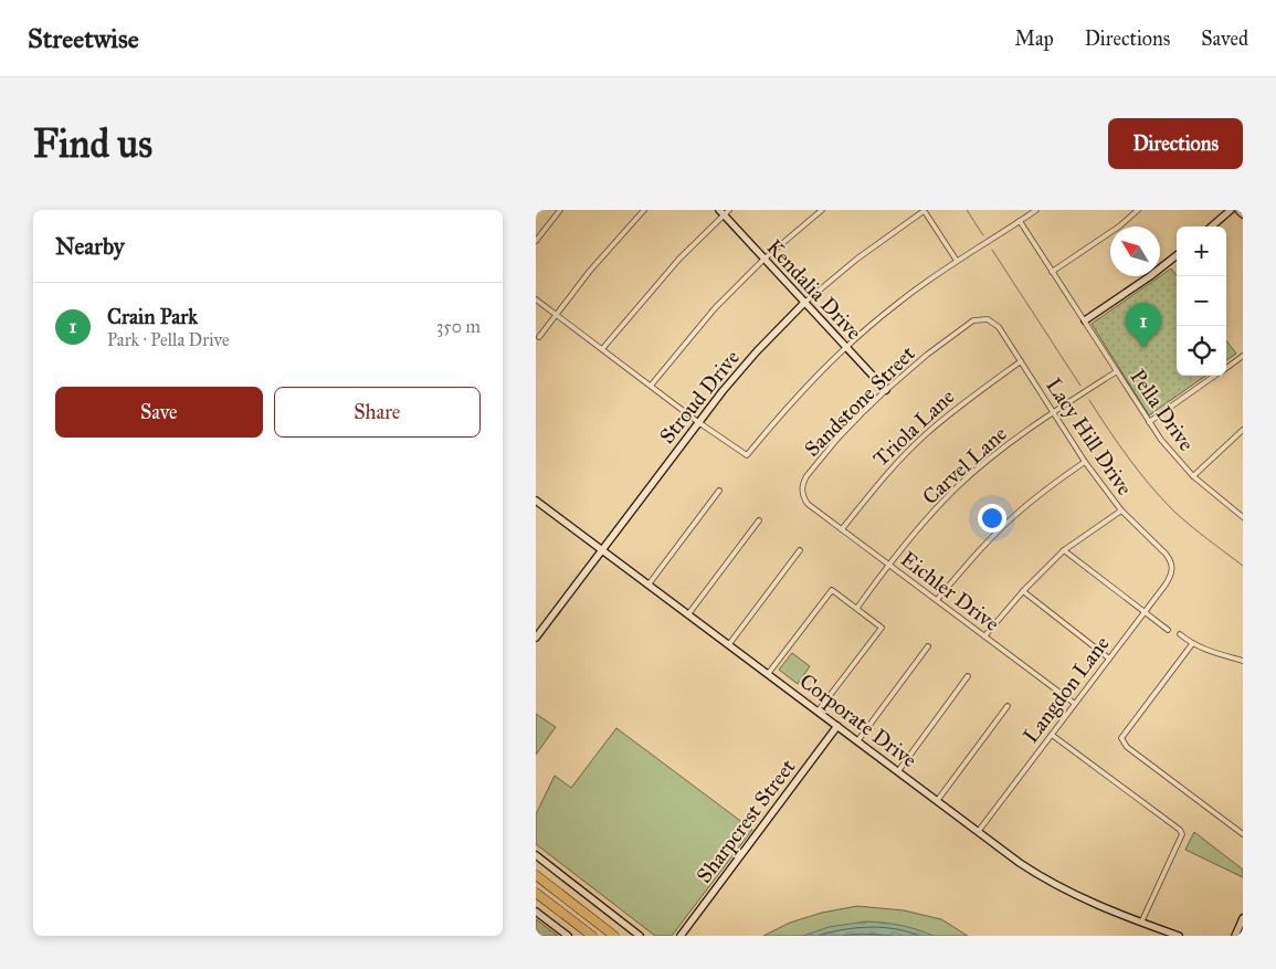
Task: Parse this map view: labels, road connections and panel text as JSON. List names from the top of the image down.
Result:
{
  "streets": {
    "street": [
      "Kendalia Drive",
      "Stroud Drive",
      "Sandstone Street",
      "Pella Drive",
      "Triola Lane",
      "Lacy Hill Drive",
      "Carvel Lane",
      "Eichler Drive",
      "Langdon Lane",
      "Corporate Drive",
      "Sharpcrest Street"
    ]
  },
  "crossings": [
    ["Kendalia Drive", "Stroud Drive"],
    ["Kendalia Drive", "Sandstone Street"],
    ["Stroud Drive", "Corporate Drive"],
    ["Sandstone Street", "Lacy Hill Drive"],
    ["Sandstone Street", "Eichler Drive"],
    ["Pella Drive", "Carvel Lane"],
    ["Triola Lane", "Lacy Hill Drive"],
    ["Triola Lane", "Eichler Drive"],
    ["Lacy Hill Drive", "Carvel Lane"],
    ["Lacy Hill Drive", "Langdon Lane"],
    ["Carvel Lane", "Eichler Drive"],
    ["Eichler Drive", "Langdon Lane"],
    ["Langdon Lane", "Corporate Drive"],
    ["Corporate Drive", "Sharpcrest Street"]
  ],
  "north": "top left",
  "page": {
    "header": "Streetwise",
    "nav": ["Map", "Directions", "Saved"],
    "buttons": [
      "Directions",
      ["Save", "Share"]
    ],
    "title": "Find us",
    "heading": "Nearby",
    "map_buttons": ["+", "−"],
    "list": [
      {
        "mark": "1",
        "name": "Crain Park",
        "note": "Park · Pella Drive",
        "value": "350 m"
      }
    ],
    "pins": "1"
  }
}
